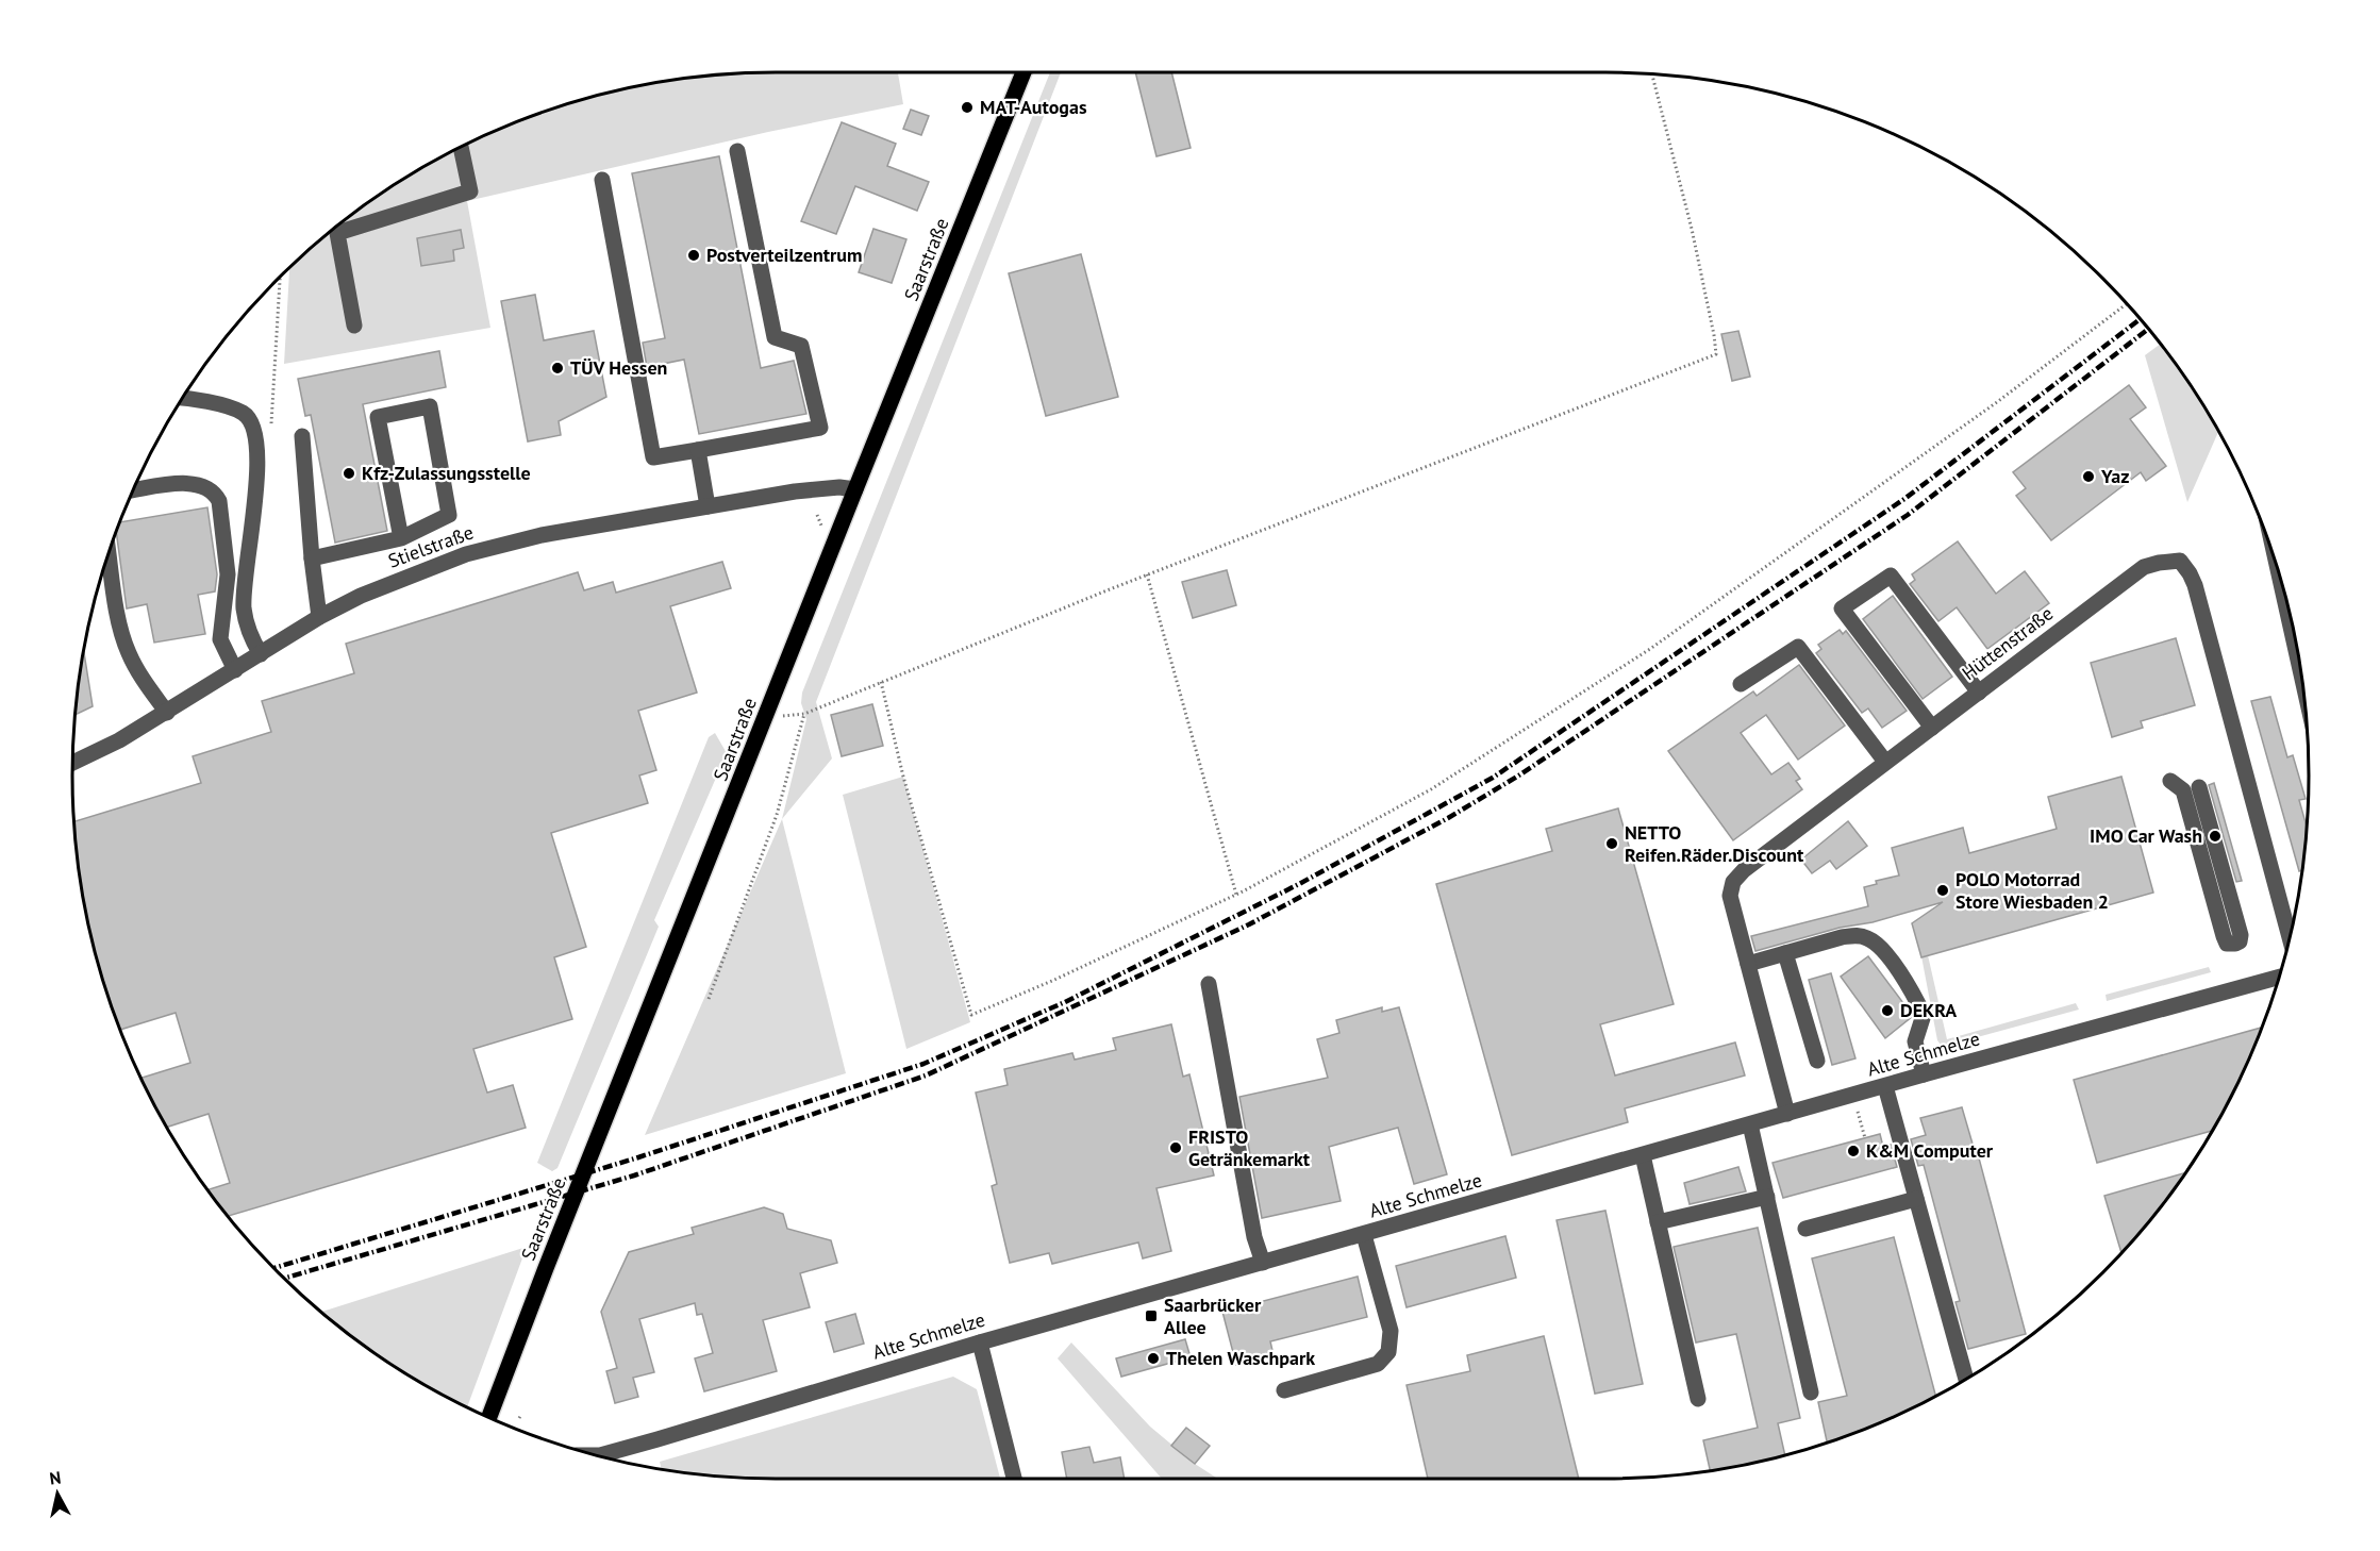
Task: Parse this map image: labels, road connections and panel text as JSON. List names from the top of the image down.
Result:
{
  "streets": {
    "main road": ["Saarstraße"],
    "street": ["Stielstraße", "Hüttenstraße", "Alte Schmelze"]
  },
  "crossings": [
    ["Saarstraße", "Stielstraße"],
    ["Hüttenstraße", "Alte Schmelze"]
  ],
  "places": {
    "other": [
      "MAT-Autogas",
      "Postverteilzentrum",
      "TÜV Hessen",
      "Kfz-Zulassungsstelle",
      "Yaz",
      "IMO Car Wash",
      "NETTO Reifen.Räder.Discount",
      "POLO Motorrad Store Wiesbaden 2",
      "DEKRA",
      "FRISTO Getränkemarkt",
      "K&M Computer",
      "Thelen Waschpark"
    ],
    "transit": ["Saarbrücker Allee"]
  },
  "north": "top"
}
